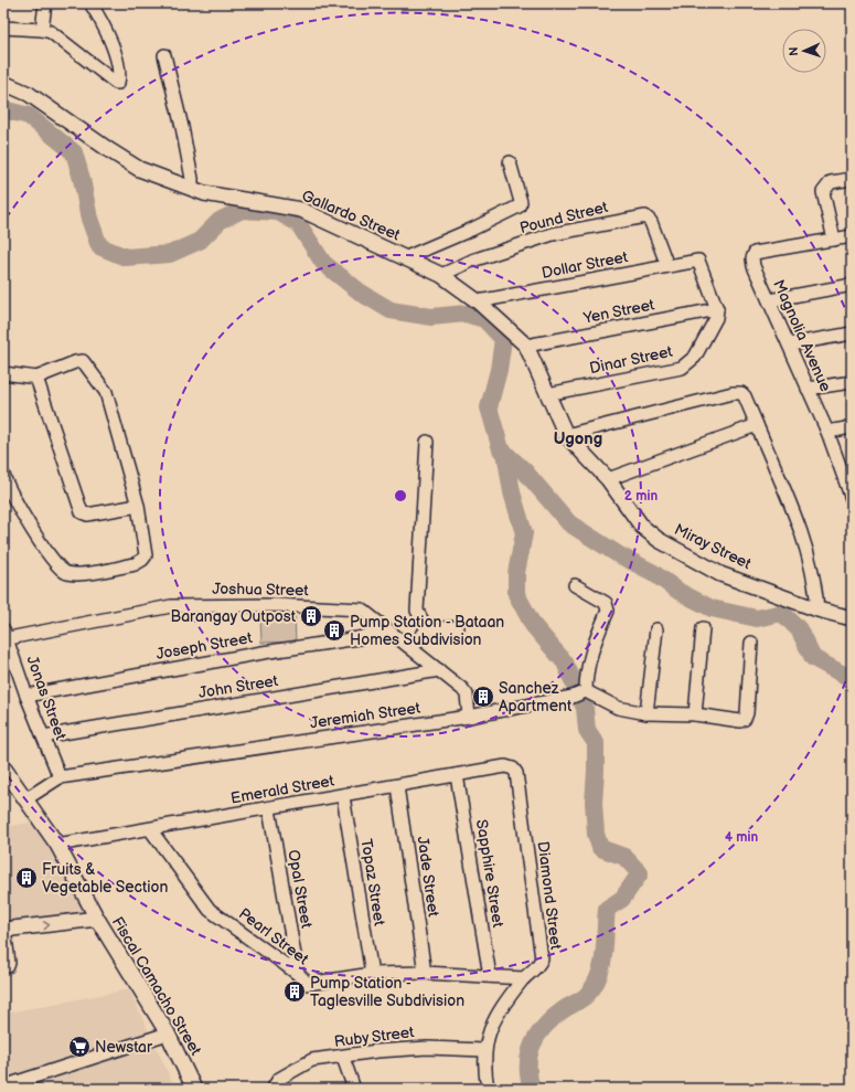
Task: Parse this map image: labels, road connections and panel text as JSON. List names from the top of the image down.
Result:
{
  "streets": {
    "street": [
      "Gallardo Street",
      "Pound Street",
      "Dollar Street",
      "Yen Street",
      "Magnolia Avenue",
      "Dinar Street",
      "Miray Street",
      "Joshua Street",
      "Joseph Street",
      "John Street",
      "Jonas Street",
      "Jeremiah Street",
      "Emerald Street",
      "Sapphire Street",
      "Jade Street",
      "Topaz Street",
      "Opal Street",
      "Diamond Street",
      "Pearl Street",
      "Fiscal Camacho Street",
      "Ruby Street"
    ]
  },
  "crossings": [
    ["Gallardo Street", "Pound Street"],
    ["Gallardo Street", "Dollar Street"],
    ["Gallardo Street", "Yen Street"],
    ["Gallardo Street", "Dinar Street"],
    ["Gallardo Street", "Miray Street"],
    ["Pound Street", "Dollar Street"],
    ["Dollar Street", "Yen Street"],
    ["Dollar Street", "Dinar Street"],
    ["Yen Street", "Dinar Street"],
    ["Joshua Street", "Joseph Street"],
    ["Joshua Street", "John Street"],
    ["Joshua Street", "Jonas Street"],
    ["Joshua Street", "Jeremiah Street"],
    ["Joseph Street", "Jonas Street"],
    ["John Street", "Jonas Street"],
    ["Jonas Street", "Jeremiah Street"],
    ["Jeremiah Street", "Fiscal Camacho Street"],
    ["Emerald Street", "Sapphire Street"],
    ["Emerald Street", "Jade Street"],
    ["Emerald Street", "Topaz Street"],
    ["Emerald Street", "Opal Street"],
    ["Emerald Street", "Diamond Street"],
    ["Emerald Street", "Pearl Street"],
    ["Emerald Street", "Fiscal Camacho Street"],
    ["Sapphire Street", "Pearl Street"],
    ["Jade Street", "Pearl Street"],
    ["Topaz Street", "Pearl Street"],
    ["Opal Street", "Pearl Street"],
    ["Diamond Street", "Pearl Street"],
    ["Diamond Street", "Ruby Street"]
  ],
  "districts": ["Ugong"],
  "places": {
    "building": [
      "Barangay Outpost",
      "Pump Station - Bataan Homes Subdivision",
      "Sanchez Apartment",
      "Fruits & Vegetable Section",
      "Pump Station - Taglesville Subdivision"
    ],
    "supermarket": ["Newstar"]
  },
  "north": "left",
  "rings": ["2 min", "4 min"]
}
